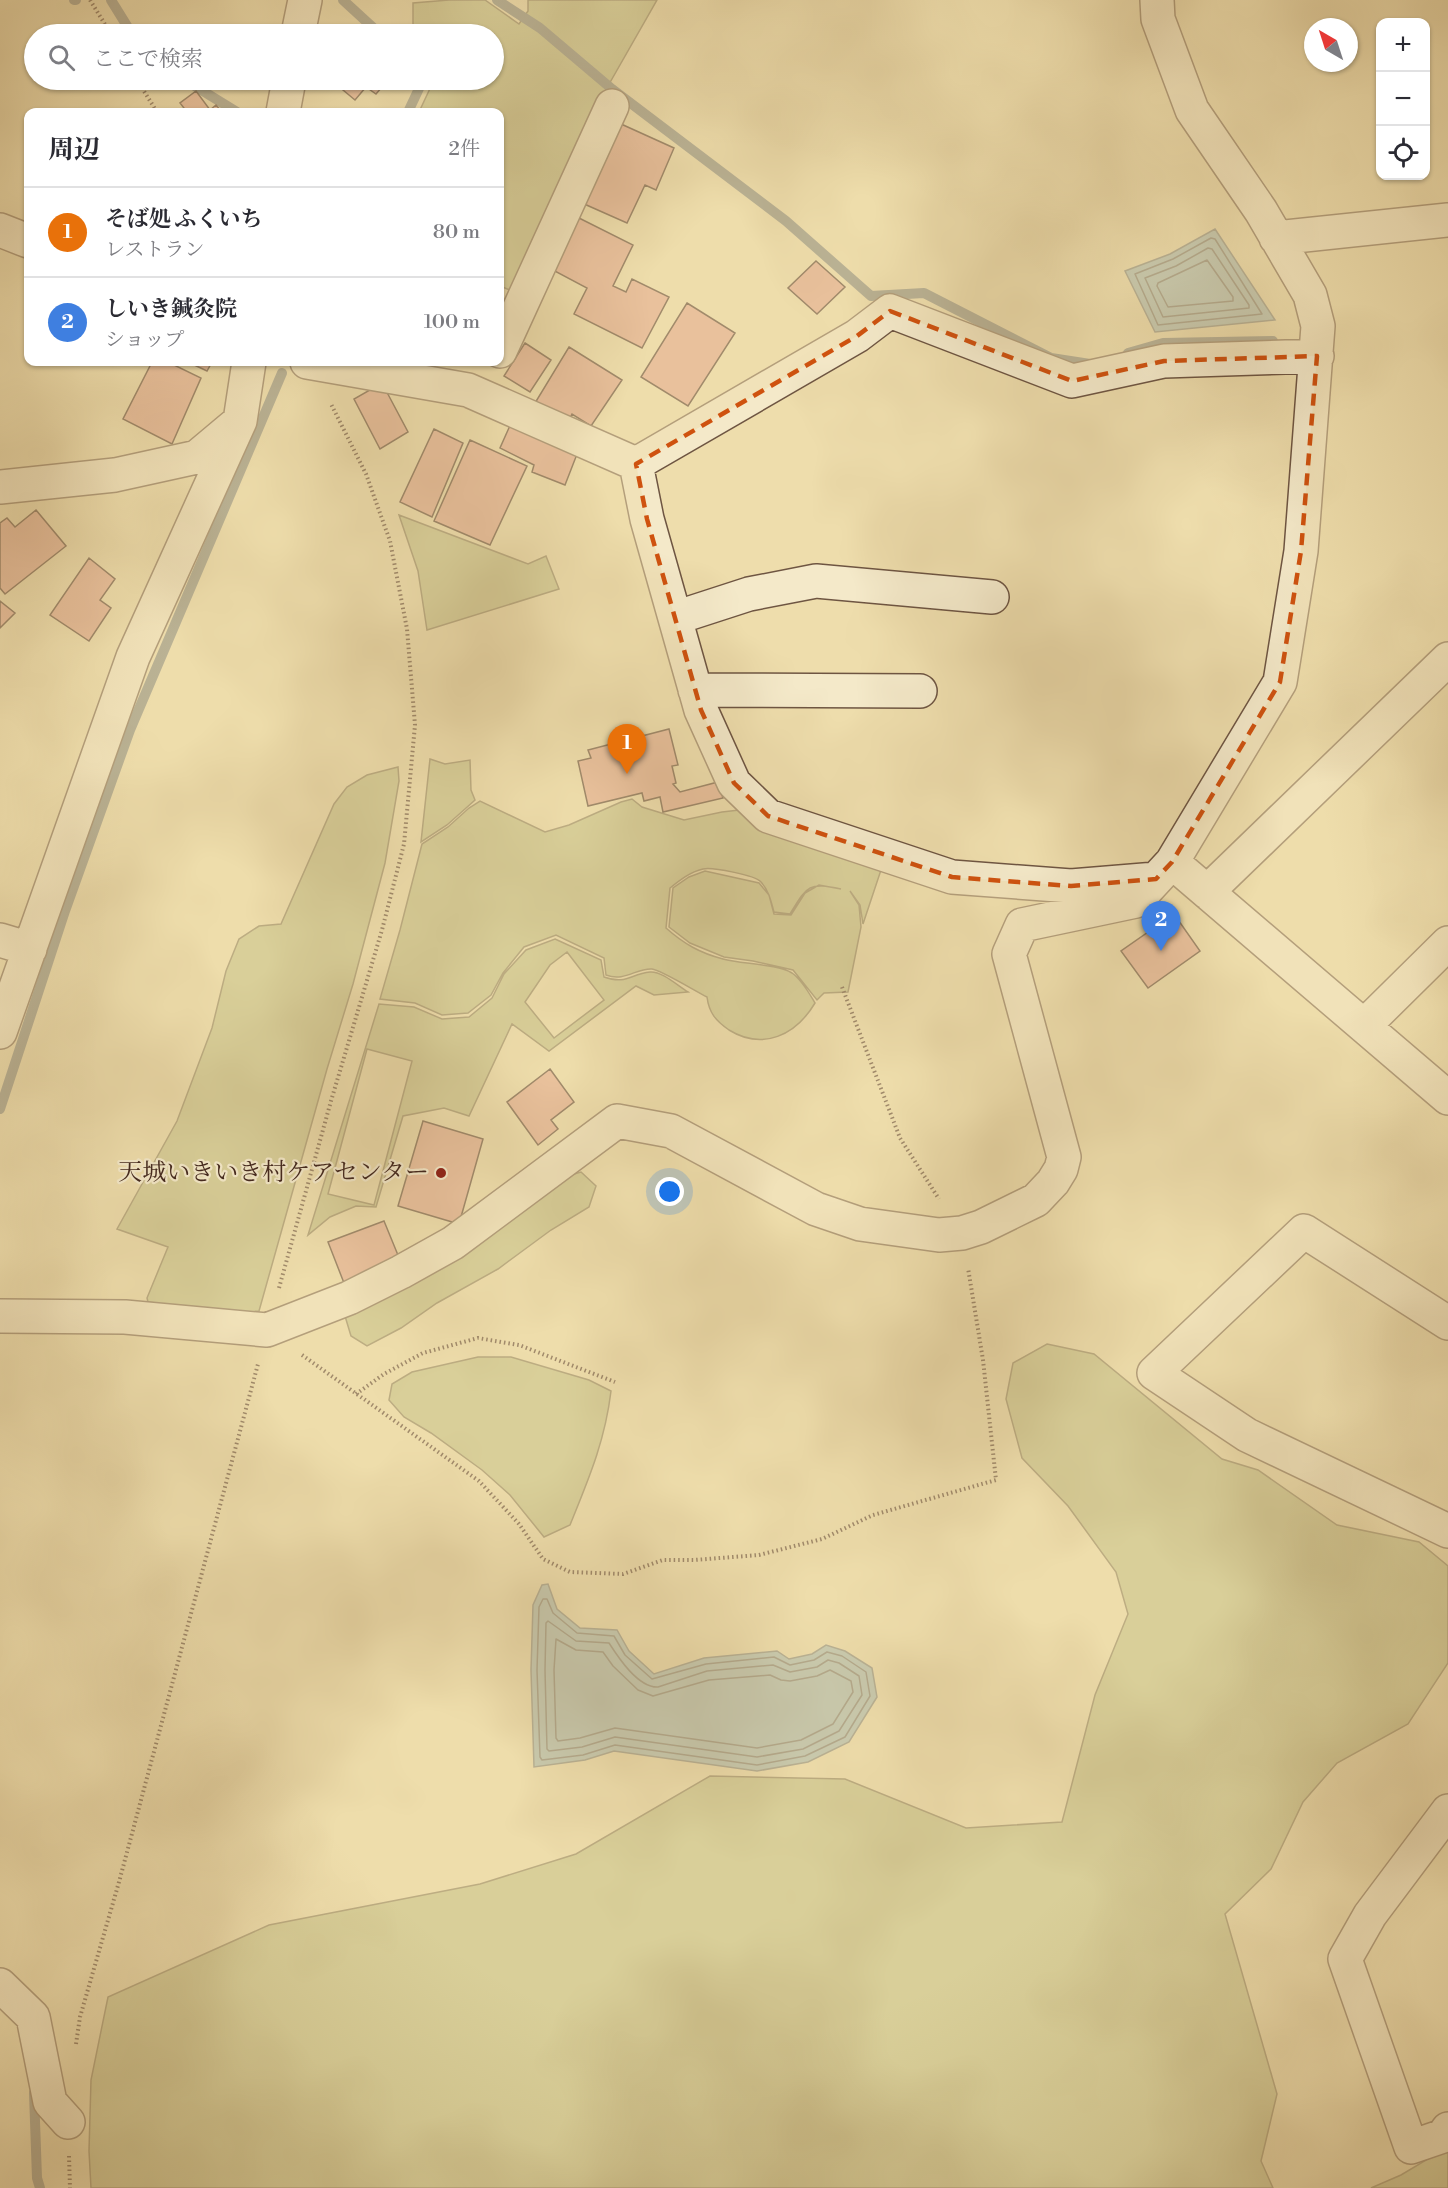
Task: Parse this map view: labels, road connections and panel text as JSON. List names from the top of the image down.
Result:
{
  "places": ["天城いきいき村ケアセンター"],
  "north": "top left",
  "page": {
    "map_buttons": ["+", "−"],
    "search": "ここで検索",
    "heading": ["周辺", "2件"],
    "list": [
      {
        "mark": "1",
        "name": "そば処 ふくいち",
        "note": "レストラン",
        "value": "80 m"
      },
      {
        "mark": "2",
        "name": "しいき鍼灸院",
        "note": "ショップ",
        "value": "100 m"
      }
    ],
    "pins": ["1", "2"]
  }
}
